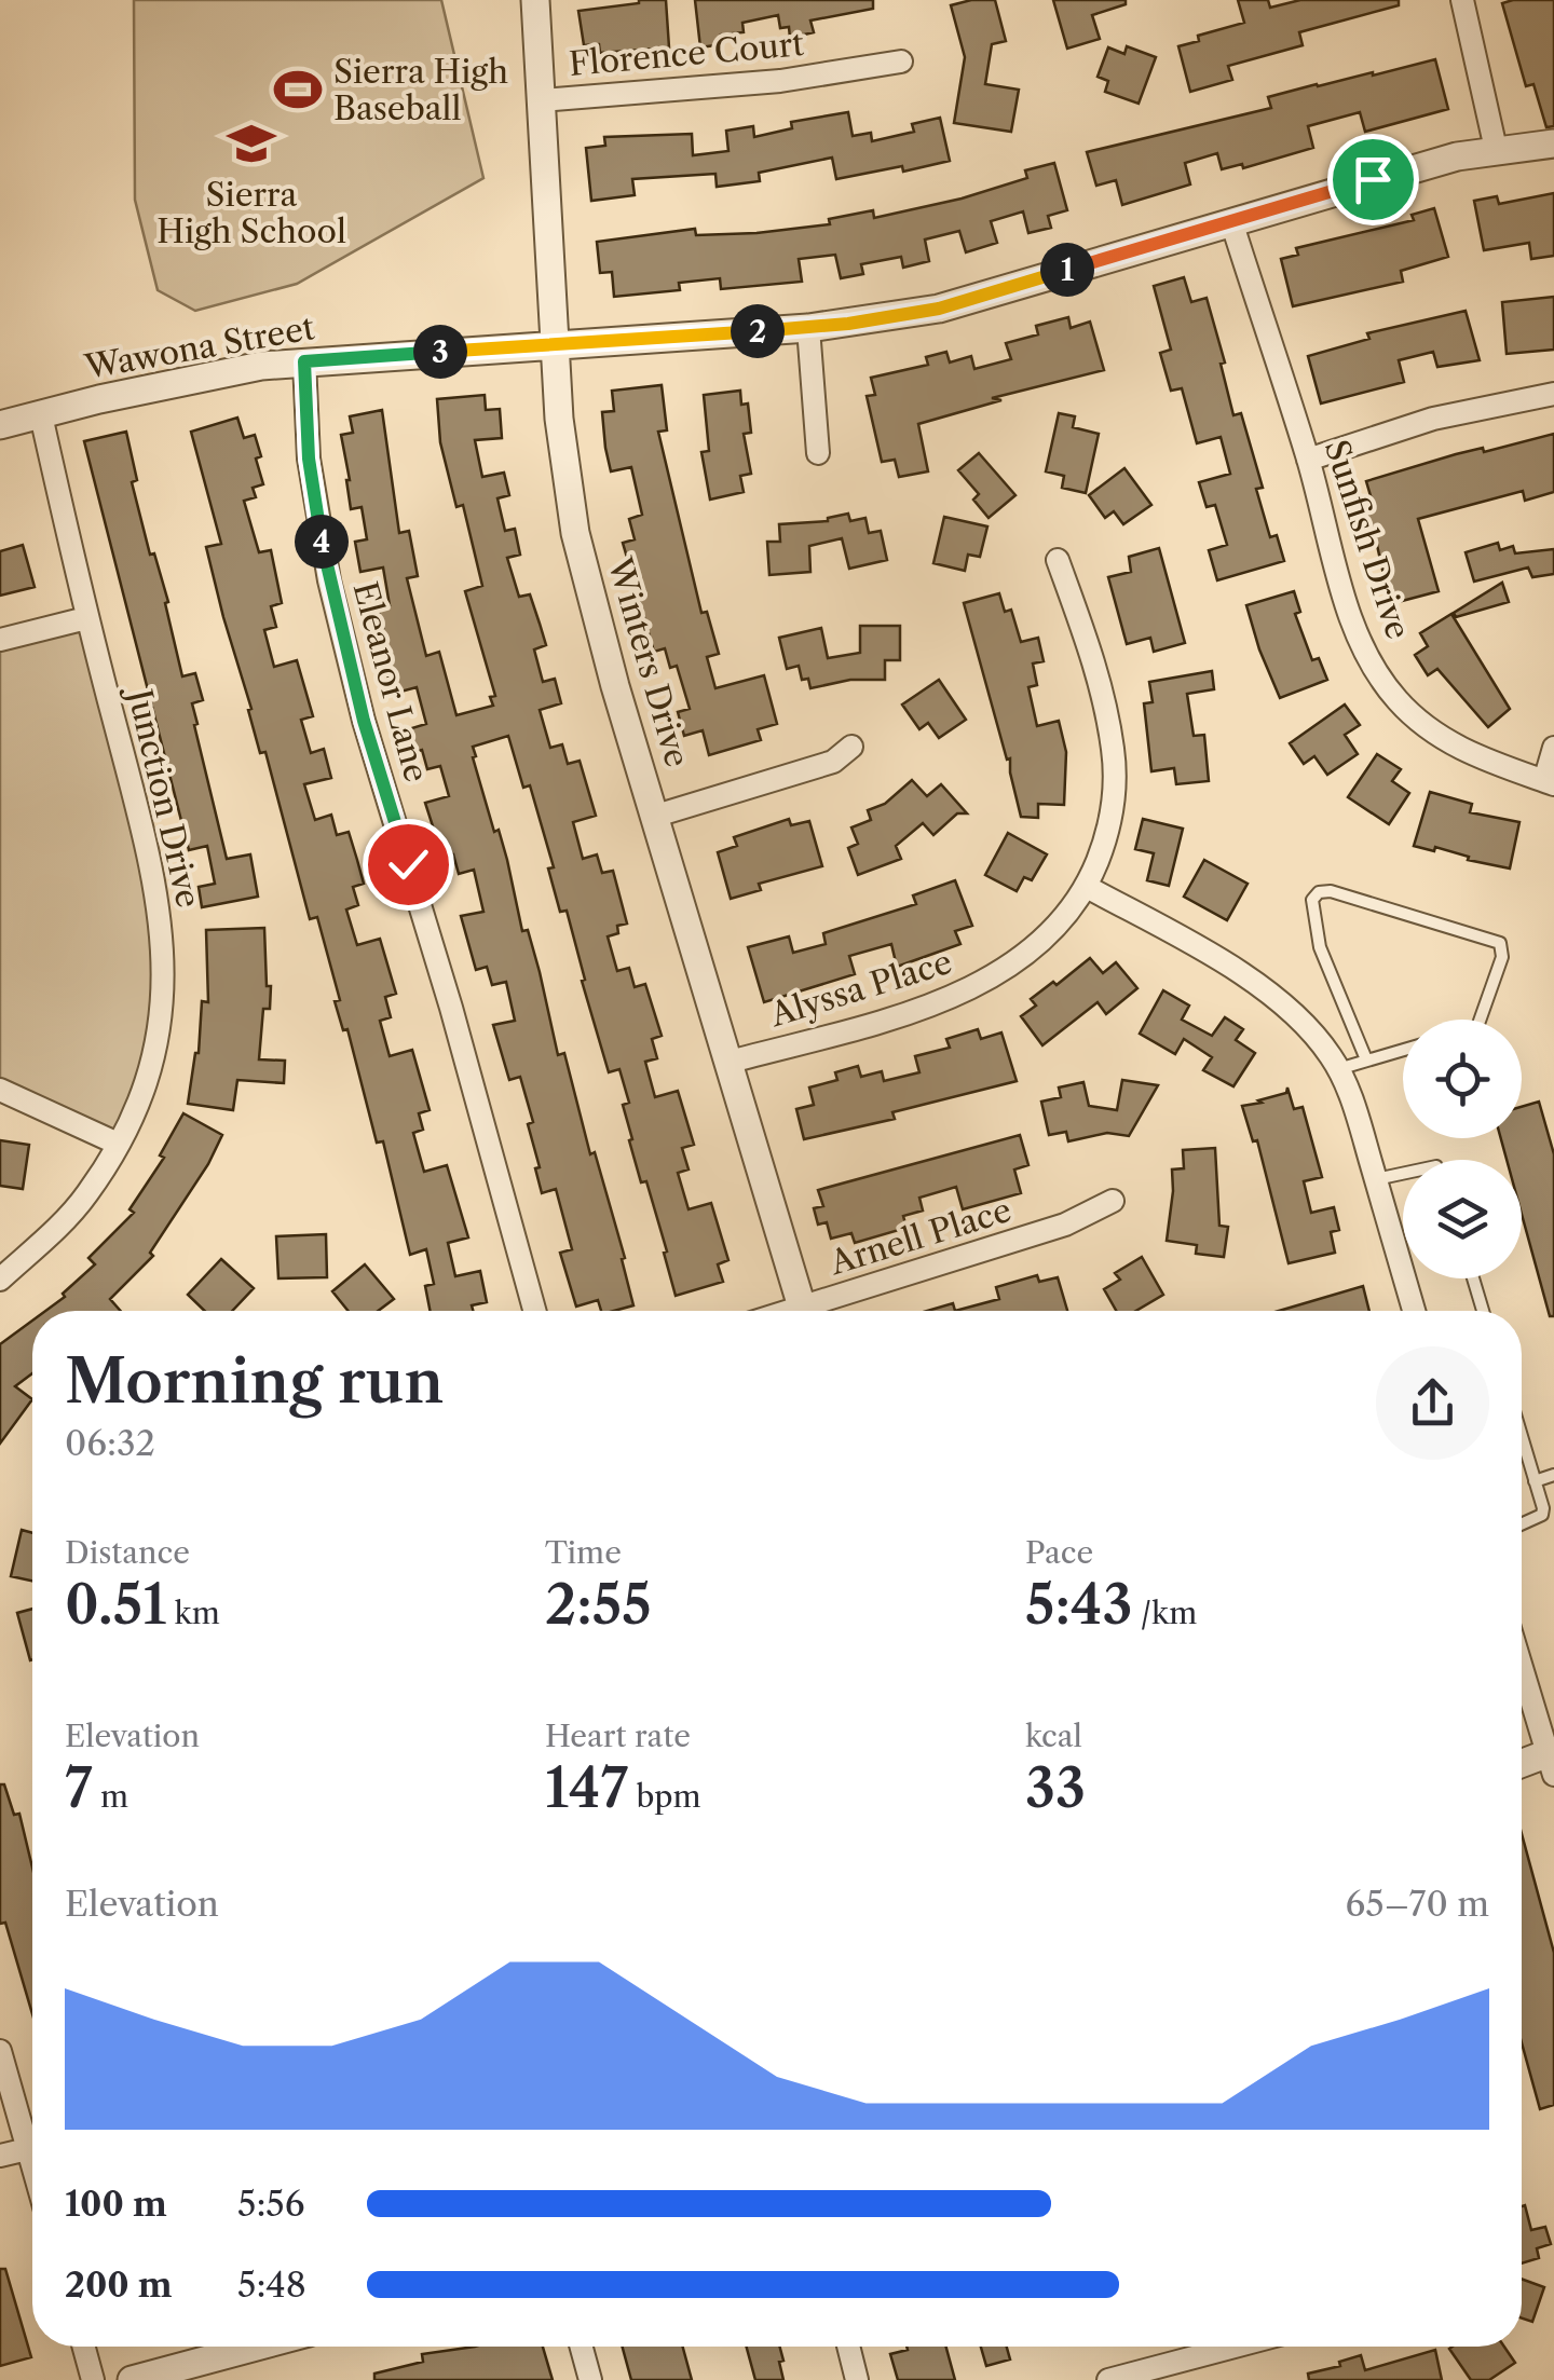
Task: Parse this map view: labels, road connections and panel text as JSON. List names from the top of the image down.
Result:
{
  "streets": {
    "street": [
      "Florence Court",
      "Wawona Street",
      "Sunfish Drive",
      "Winters Drive",
      "Eleanor Lane",
      "Junction Drive",
      "Alyssa Place",
      "Arnell Place"
    ]
  },
  "crossings": [
    ["Florence Court", "Winters Drive"],
    ["Wawona Street", "Sunfish Drive"],
    ["Wawona Street", "Winters Drive"],
    ["Wawona Street", "Eleanor Lane"],
    ["Wawona Street", "Junction Drive"],
    ["Winters Drive", "Alyssa Place"]
  ],
  "places": {
    "sports": ["Sierra High Baseball"],
    "school or university": ["Sierra High School"]
  },
  "page": {
    "pins": [
      "1",
      "2",
      "3",
      "4"
    ],
    "heading": ["Morning run", "06:32"],
    "stats": [
      ["Distance", "0.51 km"],
      ["Time", "2:55"],
      ["Pace", "5:43 /km"],
      ["Elevation", "7 m"],
      ["Heart rate", "147 bpm"],
      ["kcal", "33"]
    ],
    "chart": ["Elevation", "65–70 m"],
    "list": [
      {
        "name": "100 m",
        "note": "5:56"
      },
      {
        "name": "200 m",
        "note": "5:48"
      }
    ]
  }
}
